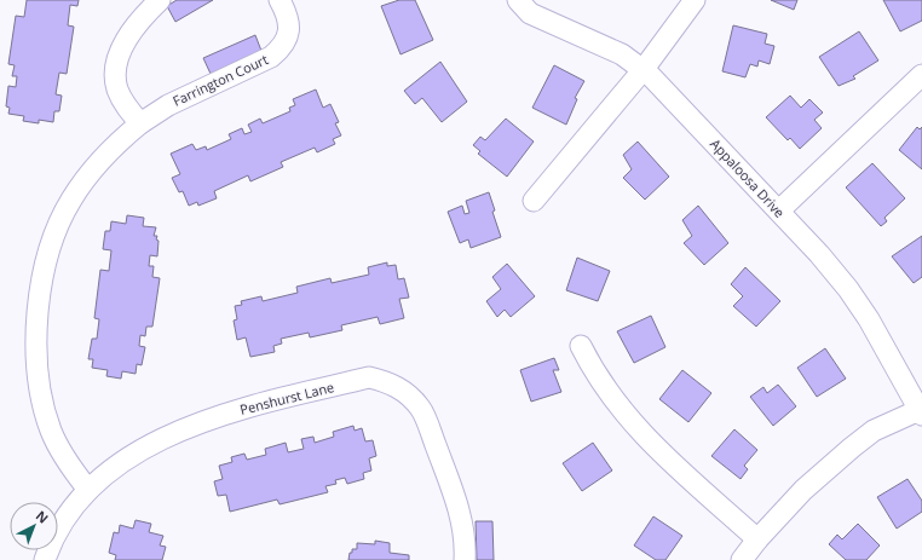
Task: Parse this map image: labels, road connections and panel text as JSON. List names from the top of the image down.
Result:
{
  "streets": {
    "street": ["Farrington Court", "Appaloosa Drive", "Penshurst Lane"]
  },
  "crossings": [
    ["Farrington Court", "Penshurst Lane"]
  ],
  "north": "top right"
}
